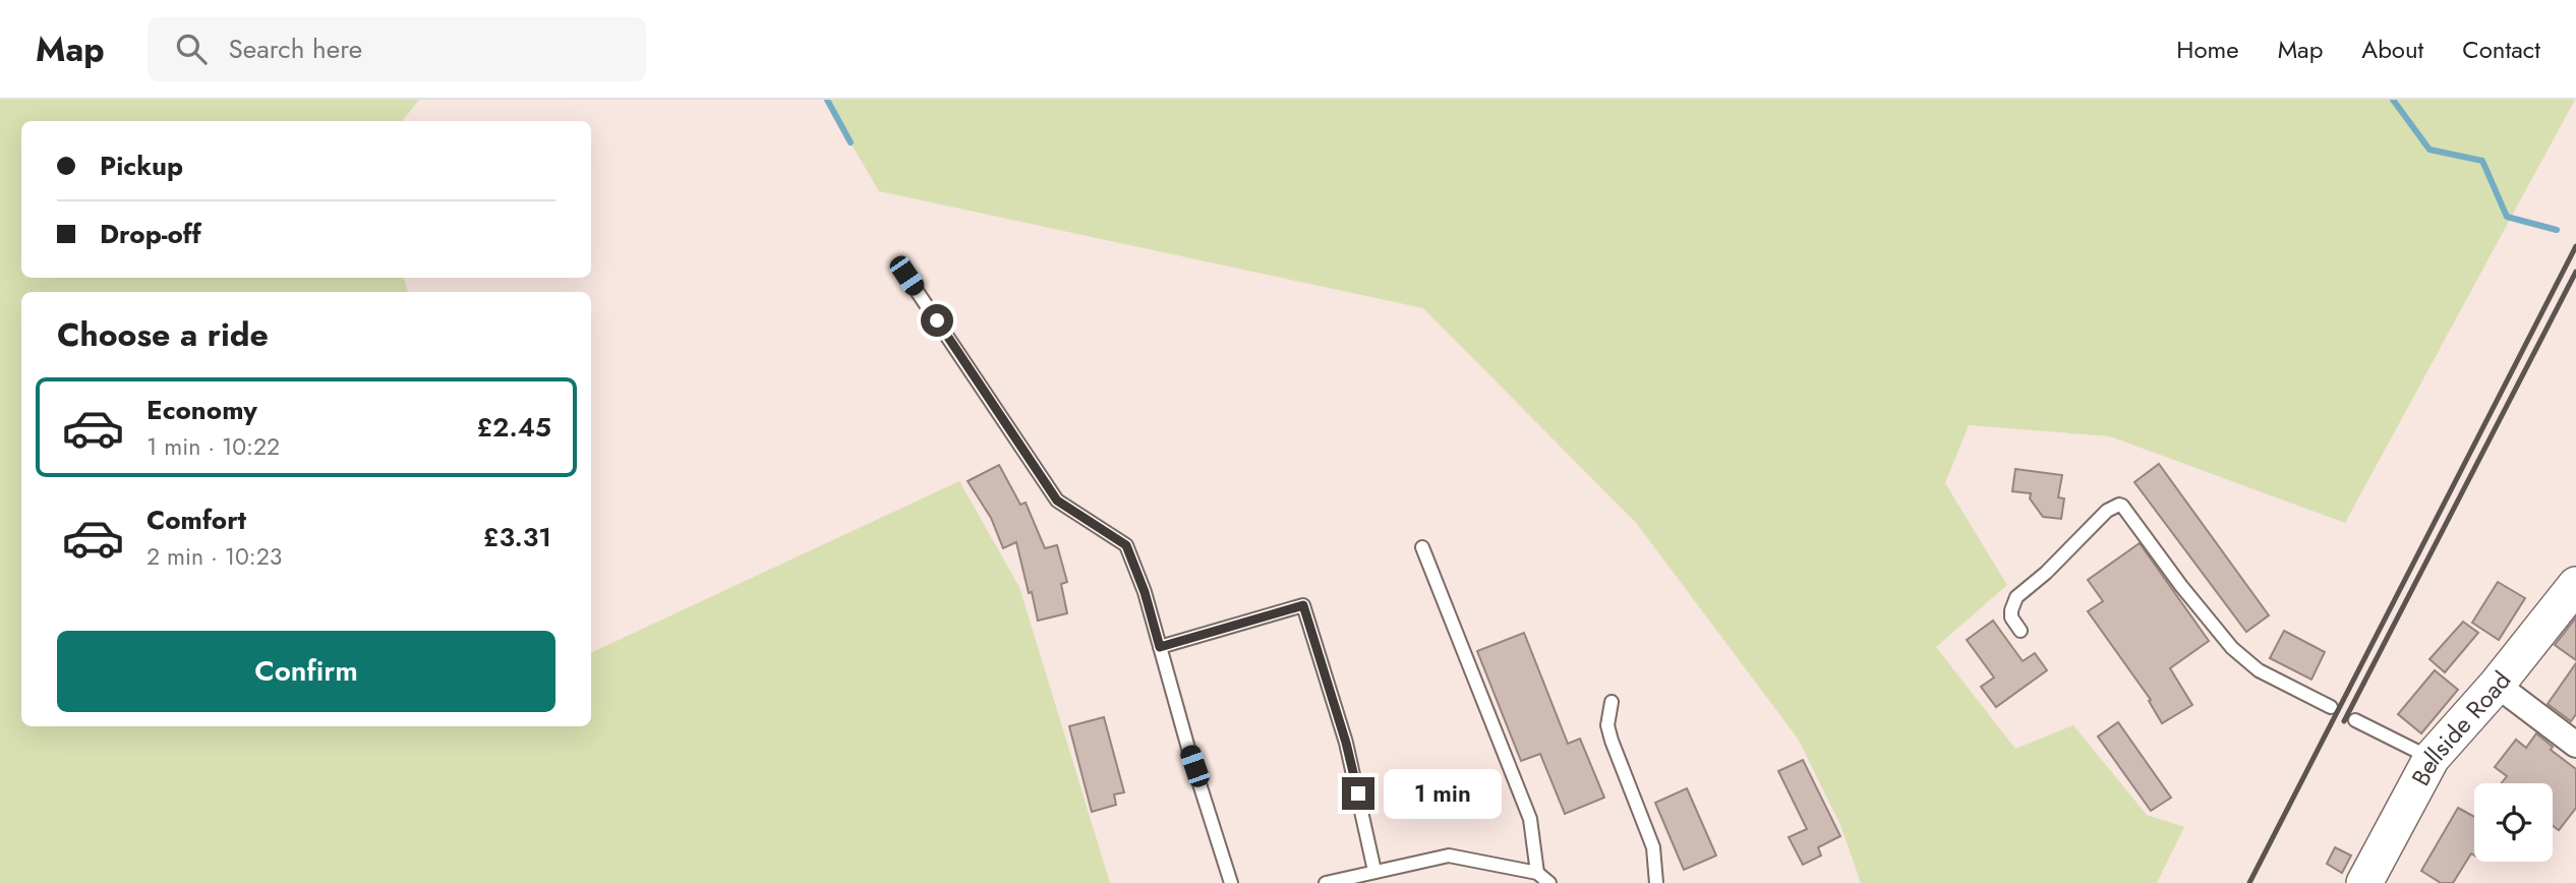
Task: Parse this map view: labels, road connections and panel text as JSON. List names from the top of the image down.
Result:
{
  "streets": {
    "main road": ["Bellside Road"]
  },
  "page": {
    "header": "Map",
    "search": "Search here",
    "nav": [
      "Home",
      "Map",
      "About",
      "Contact"
    ],
    "banner": ["Pickup", "Drop-off"],
    "heading": "Choose a ride",
    "list": [
      {
        "name": "Economy",
        "note": "1 min · 10:22",
        "value": "£2.45"
      },
      {
        "name": "Comfort",
        "note": "2 min · 10:23",
        "value": "£3.31"
      }
    ],
    "buttons": "Confirm",
    "bubble": "1 min"
  }
}
